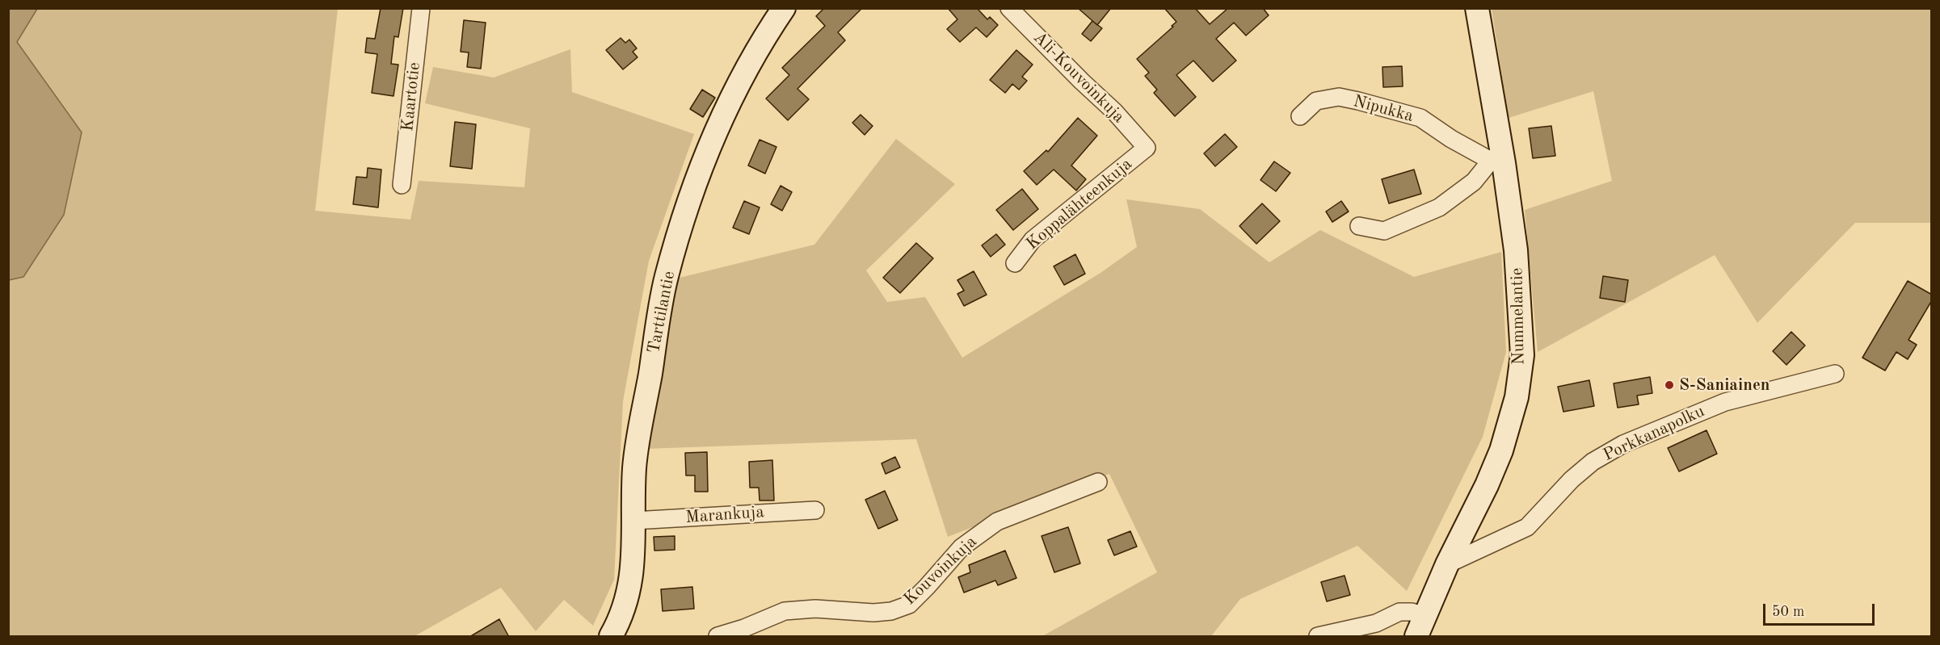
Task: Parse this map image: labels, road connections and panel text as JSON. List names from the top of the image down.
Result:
{
  "streets": {
    "street": [
      "Ali-Kouvoinkuja",
      "Kaartotie",
      "Nipukka",
      "Koppalähteenkuja",
      "Tarttilantie",
      "Nummelantie",
      "Porkkanapolku",
      "Marankuja",
      "Kouvoinkuja"
    ]
  },
  "crossings": [
    ["Ali-Kouvoinkuja", "Koppalähteenkuja"],
    ["Nipukka", "Nummelantie"],
    ["Tarttilantie", "Marankuja"],
    ["Nummelantie", "Porkkanapolku"]
  ],
  "places": ["S-Saniainen"],
  "scale_bar": "50 m"
}
